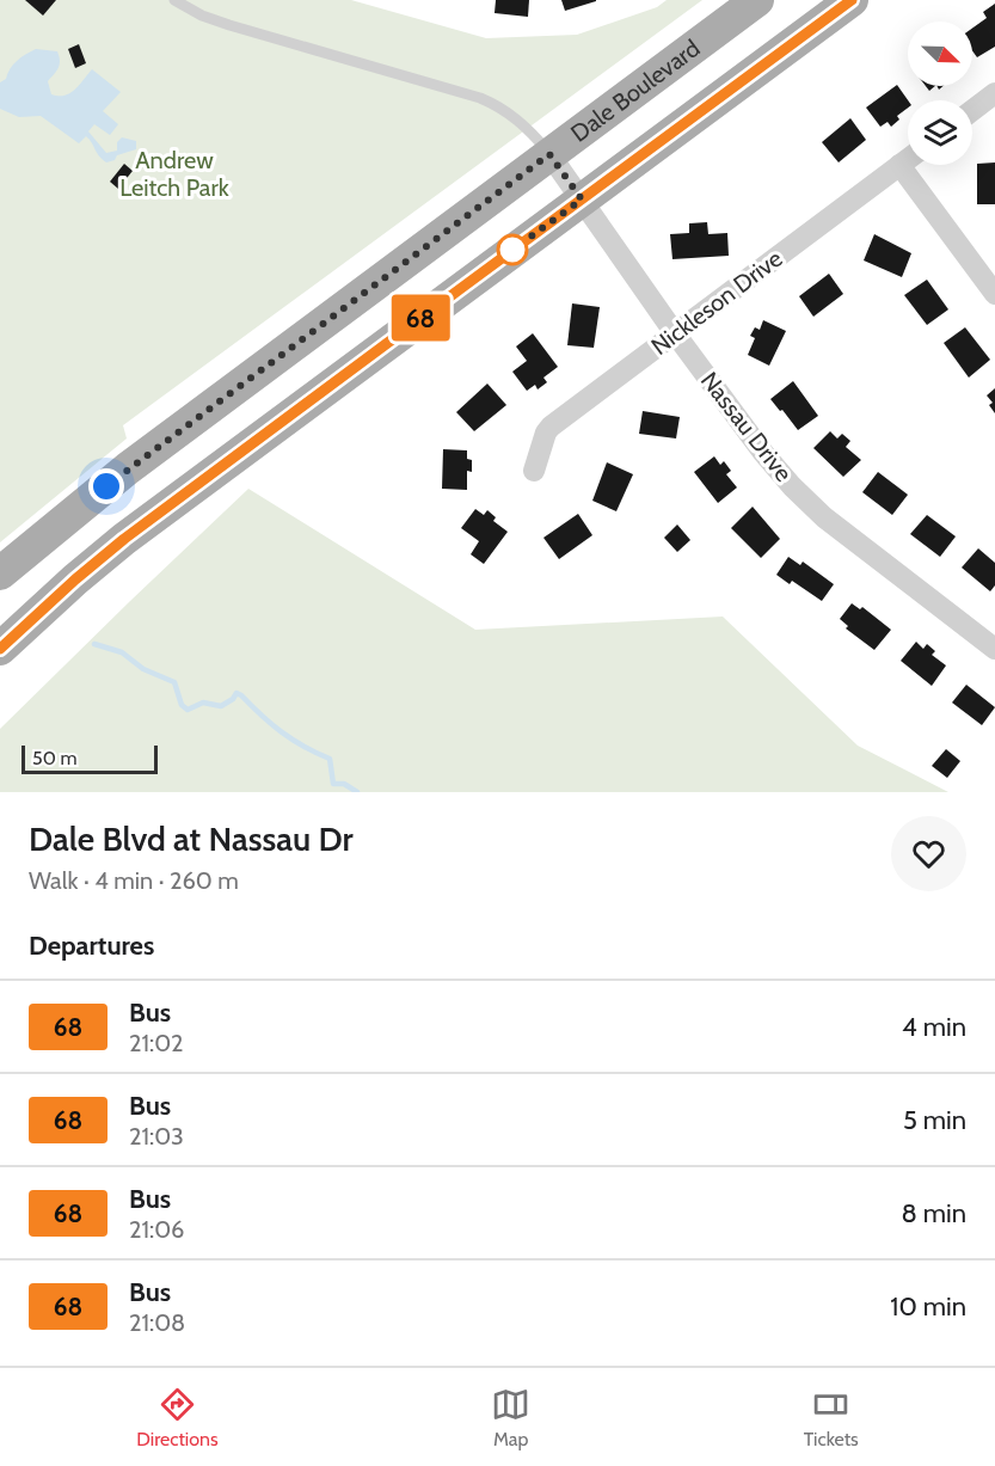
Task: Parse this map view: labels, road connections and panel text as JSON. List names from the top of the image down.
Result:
{
  "streets": {
    "main road": ["Dale Boulevard"],
    "street": ["Nickleson Drive", "Nassau Drive"]
  },
  "crossings": [
    ["Dale Boulevard", "Nassau Drive"],
    ["Nickleson Drive", "Nassau Drive"]
  ],
  "parks": ["Andrew Leitch Park"],
  "lines": ["bus line 68"],
  "scale_bar": "50 m",
  "north": "bottom right",
  "page": {
    "on_map": "68",
    "scale": "50 m",
    "heading": [
      ["Dale Blvd at Nassau Dr", "Walk · 4 min · 260 m"],
      "Departures"
    ],
    "list": [
      {
        "mark": "68",
        "name": "Bus",
        "note": "21:02",
        "value": "4 min"
      },
      {
        "mark": "68",
        "name": "Bus",
        "note": "21:03",
        "value": "5 min"
      },
      {
        "mark": "68",
        "name": "Bus",
        "note": "21:06",
        "value": "8 min"
      },
      {
        "mark": "68",
        "name": "Bus",
        "note": "21:08",
        "value": "10 min"
      }
    ],
    "tabs": ["Directions", "Map", "Tickets"]
  }
}
